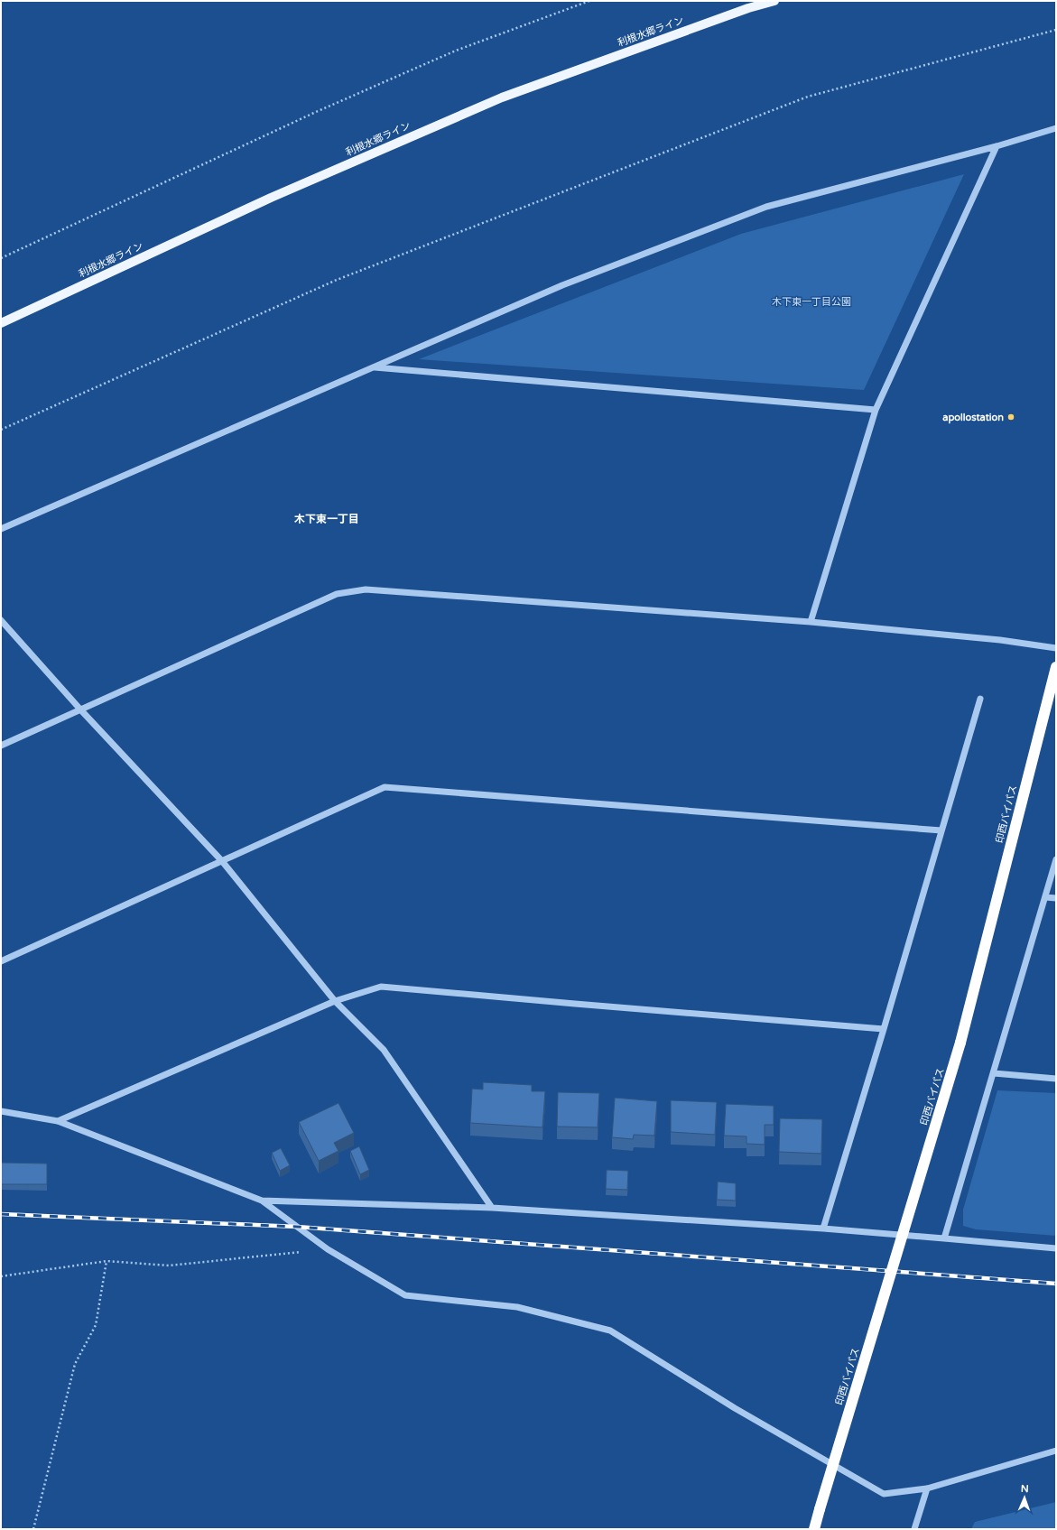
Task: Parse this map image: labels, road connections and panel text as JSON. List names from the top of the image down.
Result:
{
  "streets": {
    "highway": ["印西バイパス"],
    "main road": ["利根水郷ライン"]
  },
  "districts": ["木下東一丁目"],
  "parks": ["木下東一丁目公園"],
  "places": ["apollostation"],
  "north": "top"
}
